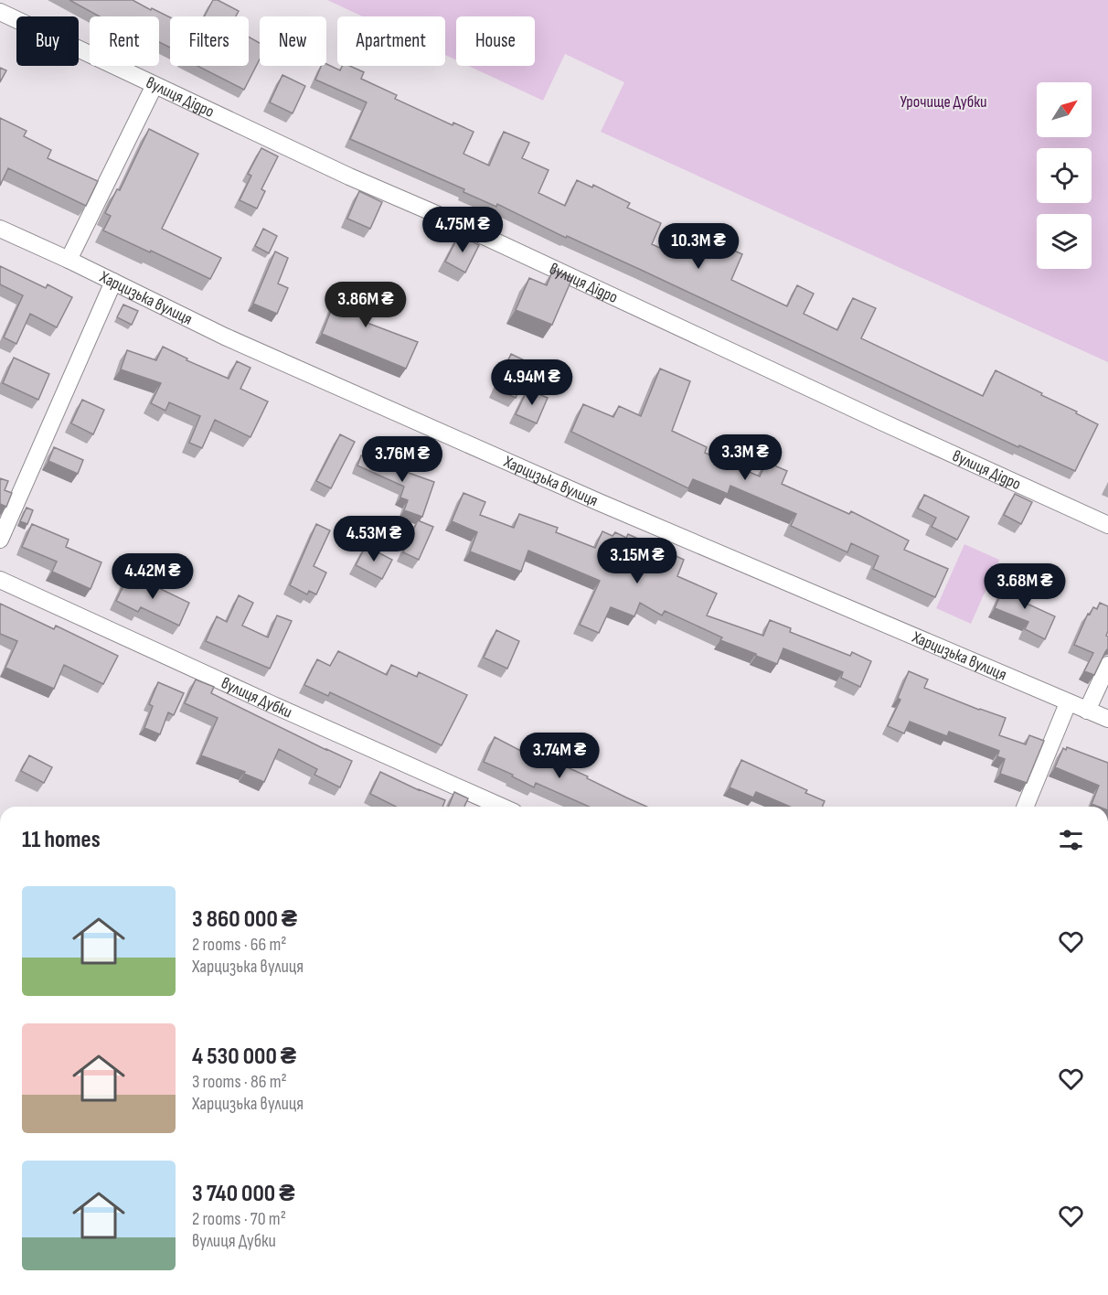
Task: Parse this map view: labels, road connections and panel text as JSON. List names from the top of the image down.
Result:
{
  "streets": {
    "street": ["вулиця Дідро", "Харцизька вулиця", "вулиця Дубки"]
  },
  "parks": ["Урочище Дубки"],
  "north": "top right",
  "page": {
    "chip": [
      "Buy",
      "Rent",
      "Filters",
      "New",
      "Apartment",
      "House"
    ],
    "price": [
      "4.75M ₴",
      "10.3M ₴",
      "3.86M ₴",
      "4.94M ₴",
      "3.3M ₴",
      "3.76M ₴",
      "4.53M ₴",
      "3.15M ₴",
      "4.42M ₴",
      "3.68M ₴",
      "3.74M ₴"
    ],
    "heading": "11 homes",
    "list": [
      {
        "name": "3 860 000 ₴",
        "note": "2 rooms · 66 m² · Харцизька вулиця"
      },
      {
        "name": "4 530 000 ₴",
        "note": "3 rooms · 86 m² · Харцизька вулиця"
      },
      {
        "name": "3 740 000 ₴",
        "note": "2 rooms · 70 m² · вулиця Дубки"
      }
    ]
  }
}
